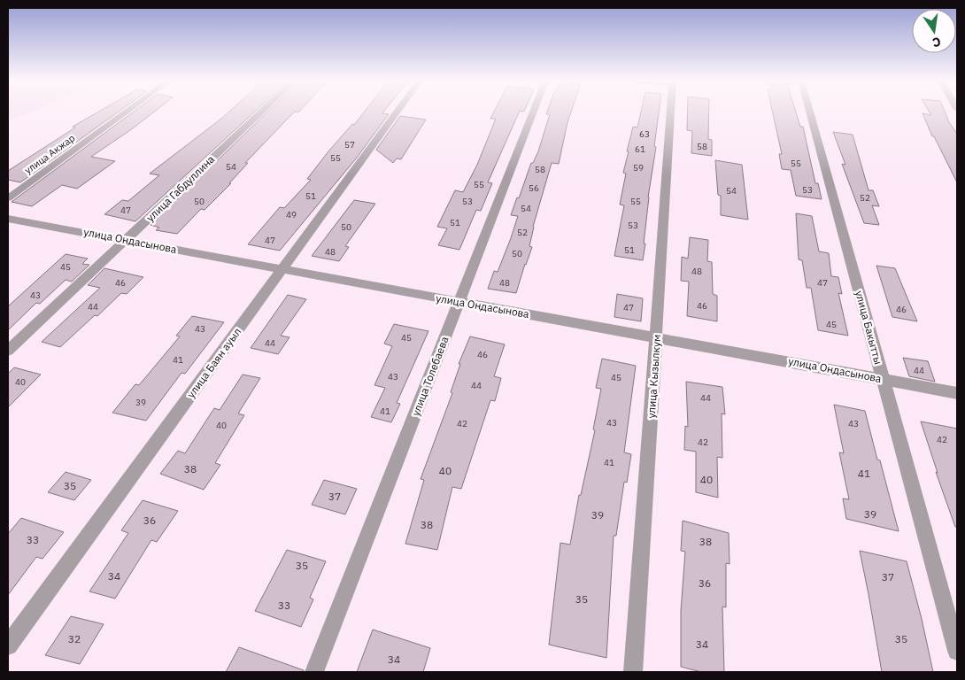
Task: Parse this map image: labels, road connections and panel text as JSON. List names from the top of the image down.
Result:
{
  "streets": {
    "street": [
      "улица Акжар",
      "улица Габдуллина",
      "улица Ондасынова",
      "улица Бакытты",
      "улица Баян ауыл",
      "улица Толебаева",
      "улица Кызылкум"
    ]
  },
  "crossings": [
    ["улица Габдуллина", "улица Ондасынова"],
    ["улица Ондасынова", "улица Бакытты"],
    ["улица Ондасынова", "улица Баян ауыл"],
    ["улица Ондасынова", "улица Толебаева"],
    ["улица Ондасынова", "улица Кызылкум"]
  ],
  "house_numbers": [
    "63",
    "57",
    "58",
    "61",
    "55",
    "55",
    "54",
    "59",
    "58",
    "55",
    "56",
    "53",
    "54",
    "51",
    "52",
    "50",
    "53",
    "55",
    "54",
    "47",
    "49",
    "51",
    "53",
    "50",
    "52",
    "47",
    "51",
    "48",
    "50",
    "45",
    "48",
    "46",
    "48",
    "47",
    "43",
    "46",
    "44",
    "47",
    "46",
    "45",
    "43",
    "45",
    "44",
    "46",
    "41",
    "44",
    "43",
    "45",
    "40",
    "44",
    "44",
    "39",
    "41",
    "43",
    "42",
    "43",
    "40",
    "42",
    "42",
    "41",
    "38",
    "40",
    "41",
    "40",
    "35",
    "37",
    "39",
    "39",
    "36",
    "38",
    "33",
    "38",
    "35",
    "34",
    "37",
    "36",
    "35",
    "33",
    "32",
    "35",
    "34",
    "34"
  ],
  "north": "bottom"
}
